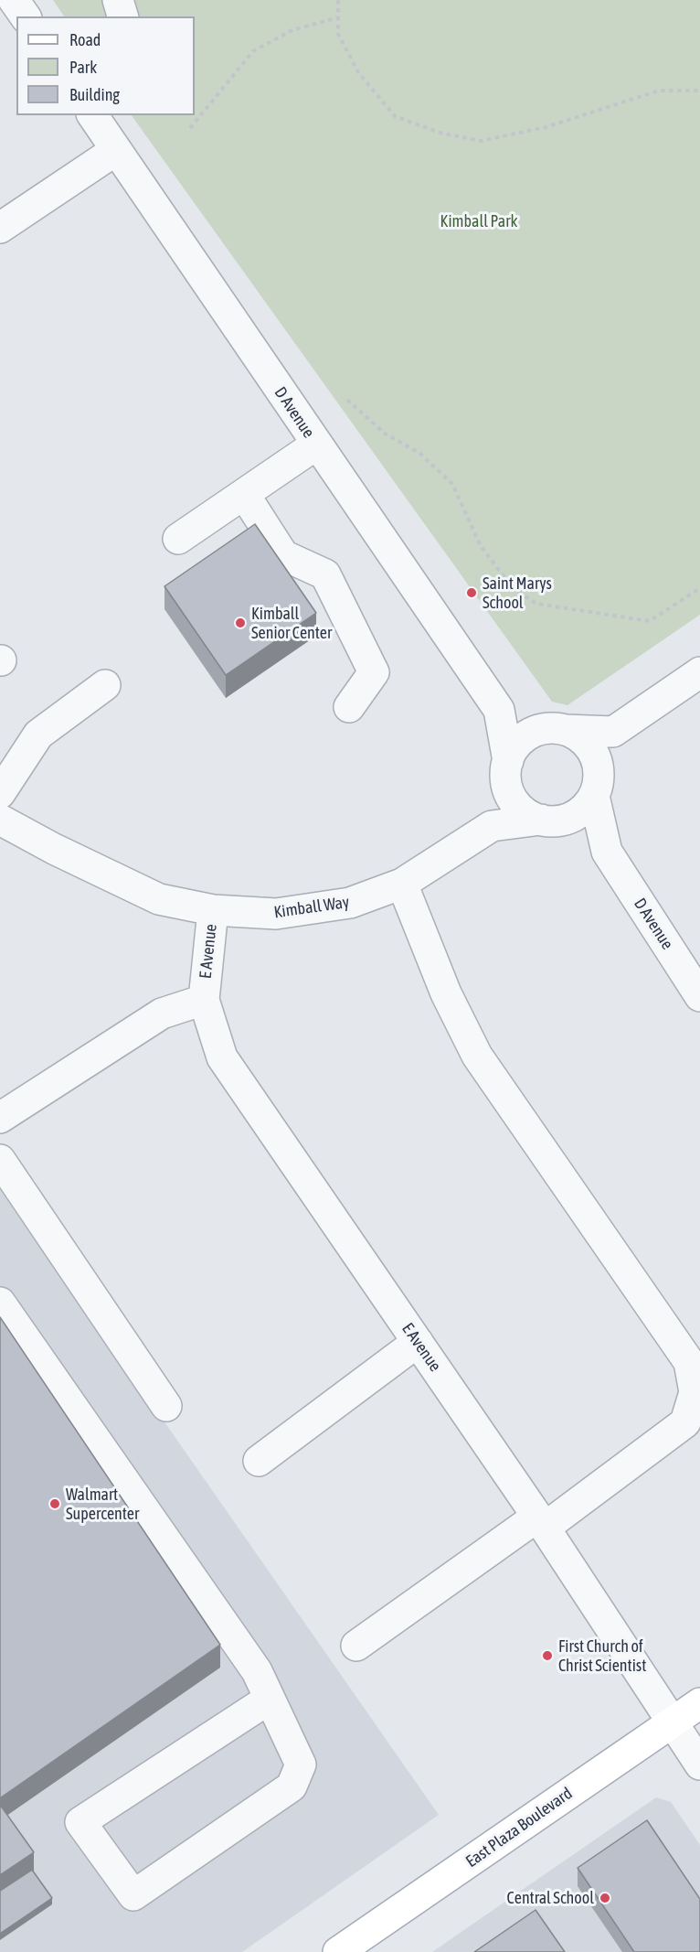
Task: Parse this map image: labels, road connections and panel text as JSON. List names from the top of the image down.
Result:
{
  "streets": {
    "main road": ["East Plaza Boulevard"],
    "street": ["D Avenue", "Kimball Way", "E Avenue"]
  },
  "crossings": [
    ["D Avenue", "Kimball Way"],
    ["Kimball Way", "E Avenue"],
    ["E Avenue", "East Plaza Boulevard"]
  ],
  "parks": ["Kimball Park"],
  "places": [
    "Saint Marys School",
    "Kimball Senior Center",
    "Walmart Supercenter",
    "First Church of Christ Scientist",
    "Central School"
  ],
  "legend": ["Road", "Park", "Building"]
}
